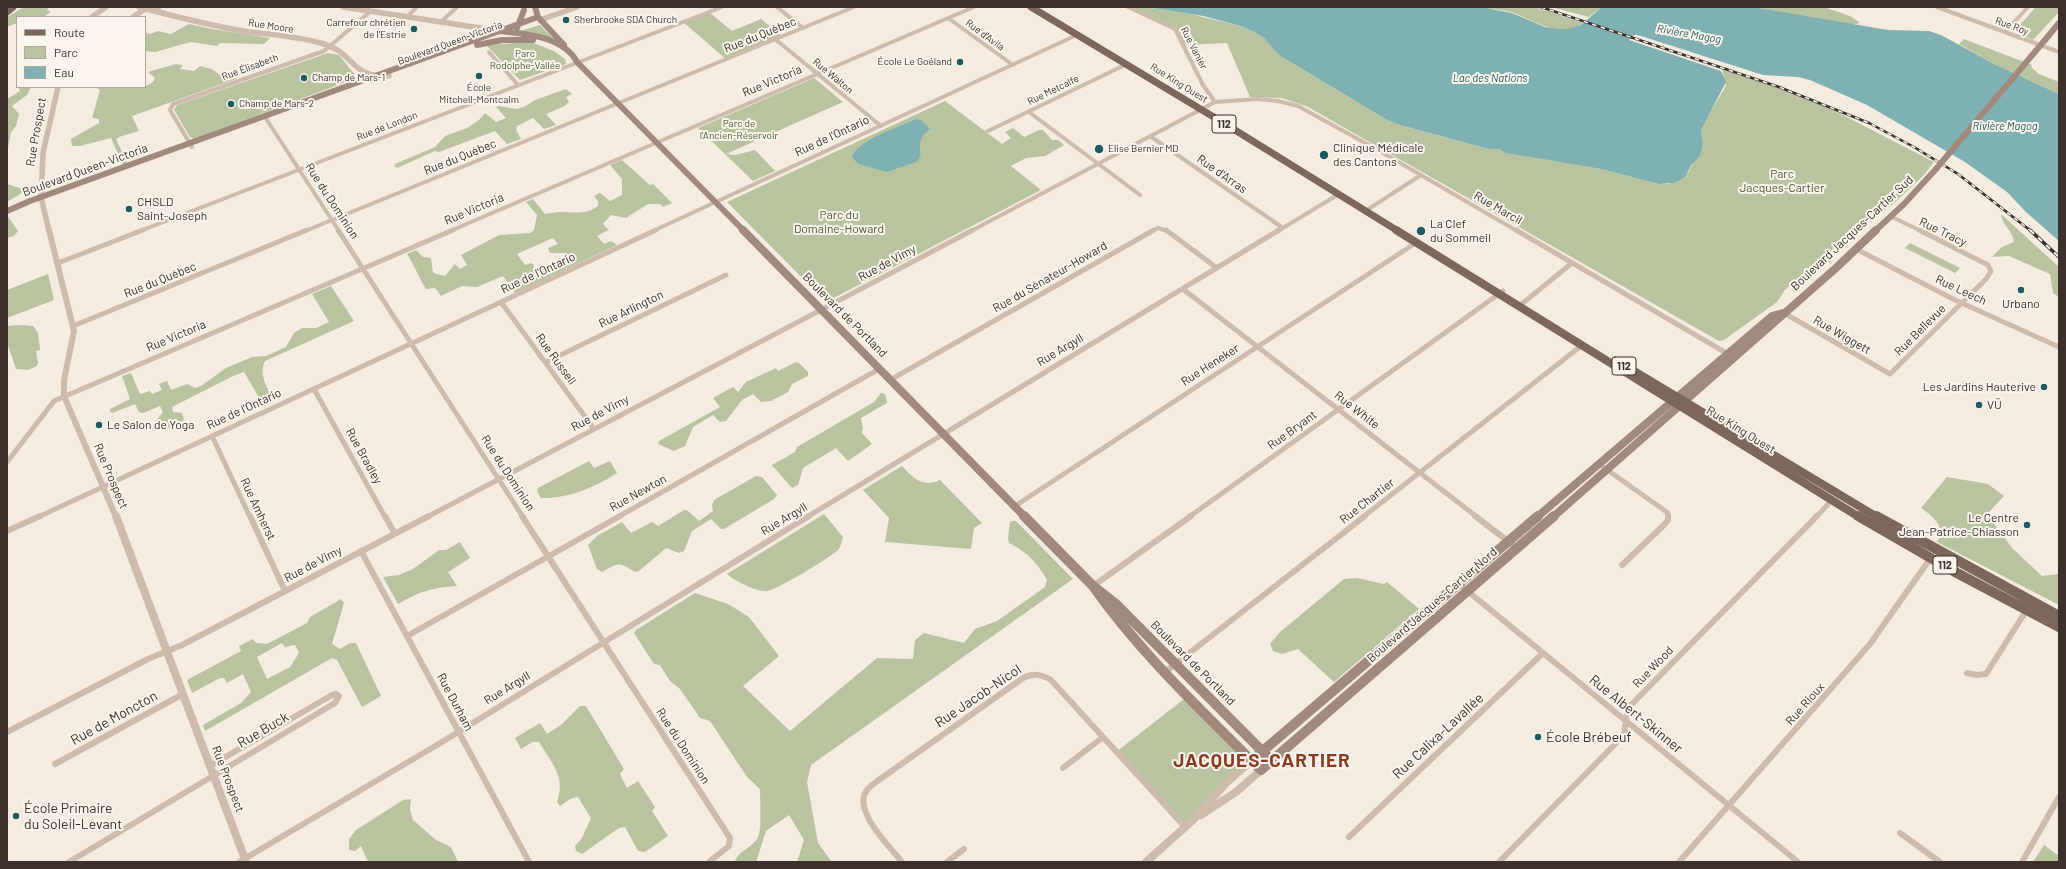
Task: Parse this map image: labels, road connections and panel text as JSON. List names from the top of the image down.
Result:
{
  "streets": {
    "main road": [
      "Boulevard Queen-Victoria",
      "Rue King Ouest",
      "112",
      "Boulevard Jacques-Cartier Sud",
      "Boulevard de Portland",
      "Boulevard Jacques-Cartier Nord"
    ],
    "street": [
      "Rue Moore",
      "Rue Roy",
      "Rue du Québec",
      "Rue d'Avila",
      "Rue Vanier",
      "Rue Élisabeth",
      "Rue Walton",
      "Rue Victoria",
      "Rue Metcalfe",
      "Rue de London",
      "Rue Prospect",
      "Rue de l'Ontario",
      "Rue d'Arras",
      "Rue du Dominion",
      "Rue Marcil",
      "Rue Tracy",
      "Rue de Vimy",
      "Rue du Sénateur-Howard",
      "Rue Leech",
      "Rue Arlington",
      "Rue Bellevue",
      "Rue Wiggett",
      "Rue Argyll",
      "Rue Russell",
      "Rue Heneker",
      "Rue White",
      "Rue Bryant",
      "Rue Bradley",
      "Rue Newton",
      "Rue Chartier",
      "Rue Amherst",
      "Rue Wood",
      "Rue Jacob-Nicol",
      "Rue Durham",
      "Rue Rioux",
      "Rue Albert-Skinner",
      "Rue de Moncton",
      "Rue Buck",
      "Rue Calixa-Lavallée"
    ]
  },
  "crossings": [
    ["Rue Moore", "Boulevard Queen-Victoria"],
    ["Rue Moore", "Rue Élisabeth"],
    ["Rue du Québec", "Rue Walton"],
    ["Rue du Québec", "Rue Prospect"],
    ["Rue du Québec", "Rue du Dominion"],
    ["Rue du Québec", "Boulevard de Portland"],
    ["Rue d'Avila", "Rue Victoria"],
    ["Rue d'Avila", "Rue de l'Ontario"],
    ["Boulevard Queen-Victoria", "Rue Élisabeth"],
    ["Boulevard Queen-Victoria", "Rue Prospect"],
    ["Boulevard Queen-Victoria", "Rue du Dominion"],
    ["Boulevard Queen-Victoria", "Boulevard de Portland"],
    ["Rue Vanier", "Rue Marcil"],
    ["Rue Walton", "Rue Victoria"],
    ["Rue Walton", "Rue de l'Ontario"],
    ["Rue Victoria", "Rue Prospect"],
    ["Rue Victoria", "Rue du Dominion"],
    ["Rue Victoria", "Boulevard de Portland"],
    ["Rue King Ouest", "Rue Metcalfe"],
    ["Rue King Ouest", "Rue de l'Ontario"],
    ["Rue King Ouest", "Rue Marcil"],
    ["Rue King Ouest", "Boulevard Jacques-Cartier Sud"],
    ["Rue King Ouest", "Rue de Vimy"],
    ["Rue King Ouest", "Rue Argyll"],
    ["Rue King Ouest", "Rue Heneker"],
    ["Rue King Ouest", "Rue Bryant"],
    ["Rue King Ouest", "Rue Chartier"],
    ["Rue King Ouest", "Boulevard Jacques-Cartier Nord"],
    ["Rue King Ouest", "Rue Wood"],
    ["Rue King Ouest", "Rue Rioux"],
    ["Rue de London", "Rue Prospect"],
    ["Rue de London", "Rue du Dominion"],
    ["Rue de London", "Boulevard de Portland"],
    ["Rue Prospect", "Rue de l'Ontario"],
    ["Rue Prospect", "Rue de Vimy"],
    ["Rue Prospect", "Rue Argyll"],
    ["Rue Prospect", "Rue de Moncton"],
    ["Rue Prospect", "Rue Buck"],
    ["Rue de l'Ontario", "Rue du Dominion"],
    ["Rue de l'Ontario", "Boulevard de Portland"],
    ["Rue de l'Ontario", "Rue Russell"],
    ["Rue de l'Ontario", "Rue Bradley"],
    ["Rue de l'Ontario", "Rue Amherst"],
    ["Rue d'Arras", "Rue de Vimy"],
    ["Rue d'Arras", "Rue Argyll"],
    ["Rue du Dominion", "Rue de Vimy"],
    ["Rue du Dominion", "Rue Argyll"],
    ["Rue du Dominion", "Rue Newton"],
    ["Rue Marcil", "Boulevard Jacques-Cartier Sud"],
    ["Rue Marcil", "Rue de Vimy"],
    ["Rue Tracy", "Boulevard Jacques-Cartier Sud"],
    ["Rue Tracy", "Rue Bellevue"],
    ["Boulevard Jacques-Cartier Sud", "Rue Leech"],
    ["Boulevard Jacques-Cartier Sud", "Rue Wiggett"],
    ["Boulevard Jacques-Cartier Sud", "Boulevard Jacques-Cartier Nord"],
    ["Rue de Vimy", "Boulevard de Portland"],
    ["Rue de Vimy", "Rue Russell"],
    ["Rue de Vimy", "Rue Bradley"],
    ["Rue de Vimy", "Rue Amherst"],
    ["Rue de Vimy", "Rue Durham"],
    ["Rue du Sénateur-Howard", "Boulevard de Portland"],
    ["Rue du Sénateur-Howard", "Rue Argyll"],
    ["Rue Leech", "Rue Bellevue"],
    ["Rue Arlington", "Rue Russell"],
    ["Boulevard de Portland", "Rue Argyll"],
    ["Boulevard de Portland", "Rue Heneker"],
    ["Boulevard de Portland", "Rue Bryant"],
    ["Boulevard de Portland", "Rue Newton"],
    ["Boulevard de Portland", "Rue Chartier"],
    ["Boulevard de Portland", "Boulevard Jacques-Cartier Nord"],
    ["Rue Bellevue", "Rue Wiggett"],
    ["Rue Argyll", "Rue White"],
    ["Rue Argyll", "Rue Durham"],
    ["Rue Heneker", "Rue White"],
    ["Rue White", "Rue Bryant"],
    ["Rue White", "Rue Chartier"],
    ["Rue White", "Boulevard Jacques-Cartier Nord"],
    ["Rue Newton", "Rue Durham"],
    ["Boulevard Jacques-Cartier Nord", "Rue Jacob-Nicol"],
    ["Boulevard Jacques-Cartier Nord", "Rue Albert-Skinner"],
    ["Rue Wood", "Rue Albert-Skinner"],
    ["Rue Rioux", "Rue Albert-Skinner"],
    ["Rue Albert-Skinner", "Rue Calixa-Lavallée"]
  ],
  "districts": ["JACQUES-CARTIER"],
  "water": ["Rivière Magog", "Lac des Nations"],
  "parks": [
    "Parc Rodolphe-Vallée",
    "Parc de l'Ancien-Réservoir",
    "Parc Jacques-Cartier",
    "Parc du Domaine-Howard"
  ],
  "places": [
    "Sherbrooke SDA Church",
    "Carrefour chrétien de l'Estrie",
    "École Le Goéland",
    "École Mitchell-Montcalm",
    "Champ de Mars-1",
    "Champ de Mars-2",
    "Elise Bernier MD",
    "Clinique Médicale des Cantons",
    "CHSLD Saint-Joseph",
    "La Clef du Sommeil",
    "Urbano",
    "Les Jardins Hauterive",
    "VÜ",
    "Le Salon de Yoga",
    "Le Centre Jean-Patrice-Chiasson",
    "École Brébeuf",
    "École Primaire du Soleil-Levant"
  ],
  "legend": ["Route", "Parc", "Eau"]
}
